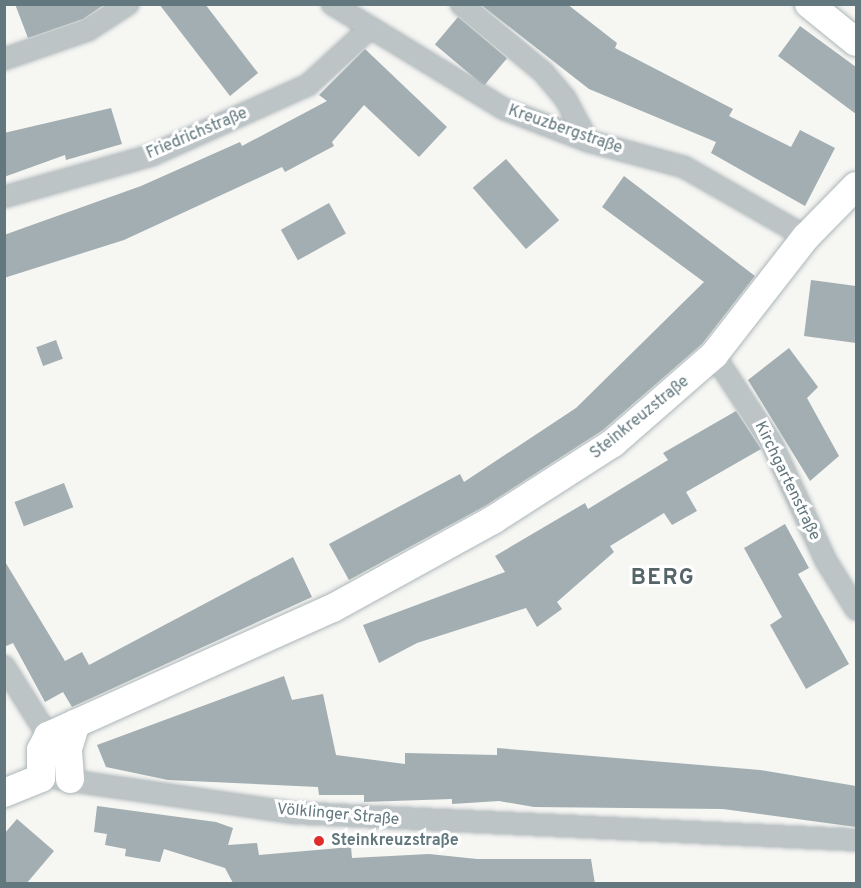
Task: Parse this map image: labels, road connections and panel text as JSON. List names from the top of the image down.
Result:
{
  "streets": {
    "street": [
      "Kreuzbergstraße",
      "Friedrichstraße",
      "Steinkreuzstraße",
      "Kirchgartenstraße",
      "Völklinger Straße"
    ]
  },
  "crossings": [
    ["Kreuzbergstraße", "Friedrichstraße"],
    ["Kreuzbergstraße", "Steinkreuzstraße"],
    ["Steinkreuzstraße", "Kirchgartenstraße"]
  ],
  "districts": ["BERG"],
  "places": ["Steinkreuzstraße"]
}
